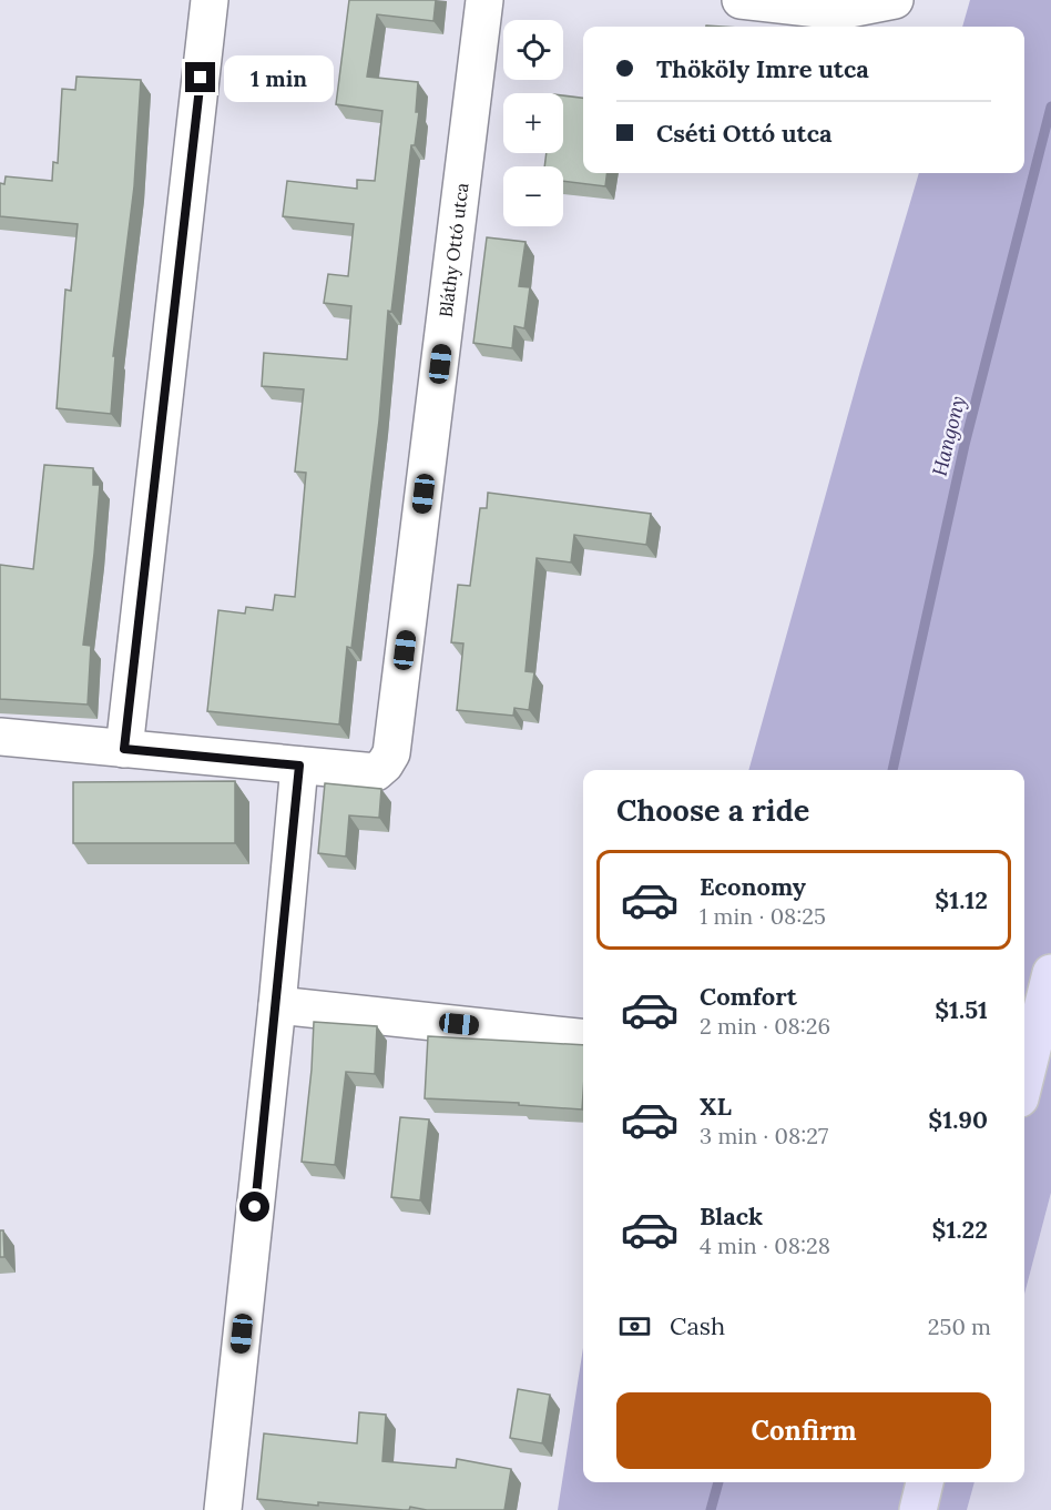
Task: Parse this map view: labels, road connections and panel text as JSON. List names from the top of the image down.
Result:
{
  "streets": {
    "street": ["Bláthy Ottó utca"]
  },
  "water": ["Hangony"],
  "page": {
    "map_buttons": ["+", "−"],
    "banner": ["Thököly Imre utca", "Cséti Ottó utca"],
    "bubble": "1 min",
    "heading": "Choose a ride",
    "list": [
      {
        "name": "Economy",
        "note": "1 min · 08:25",
        "value": "$1.12"
      },
      {
        "name": "Comfort",
        "note": "2 min · 08:26",
        "value": "$1.51"
      },
      {
        "name": "XL",
        "note": "3 min · 08:27",
        "value": "$1.90"
      },
      {
        "name": "Black",
        "note": "4 min · 08:28",
        "value": "$1.22"
      }
    ],
    "pay": ["Cash", "250 m"],
    "buttons": "Confirm"
  }
}
